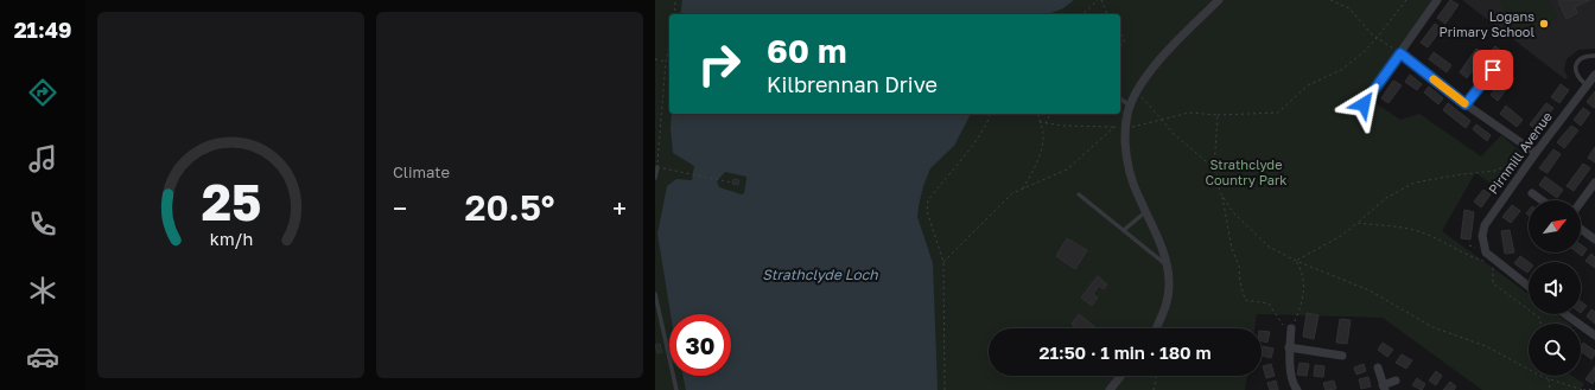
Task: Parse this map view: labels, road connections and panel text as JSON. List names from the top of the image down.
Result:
{
  "streets": {
    "street": ["Pirnmill Avenue"]
  },
  "water": ["Strathclyde Loch"],
  "parks": ["Strathclyde Country Park"],
  "places": ["Logans Primary School"],
  "north": "top right",
  "page": {
    "tabs": "21:49",
    "tile": "Climate",
    "turn": ["60 m", "Kilbrennan Drive"],
    "heat": ["−", "20.5°", "+"],
    "limit": "30",
    "trip": "21:50 · 1 min · 180 m",
    "gauge": ["25", "km/h"]
  }
}
